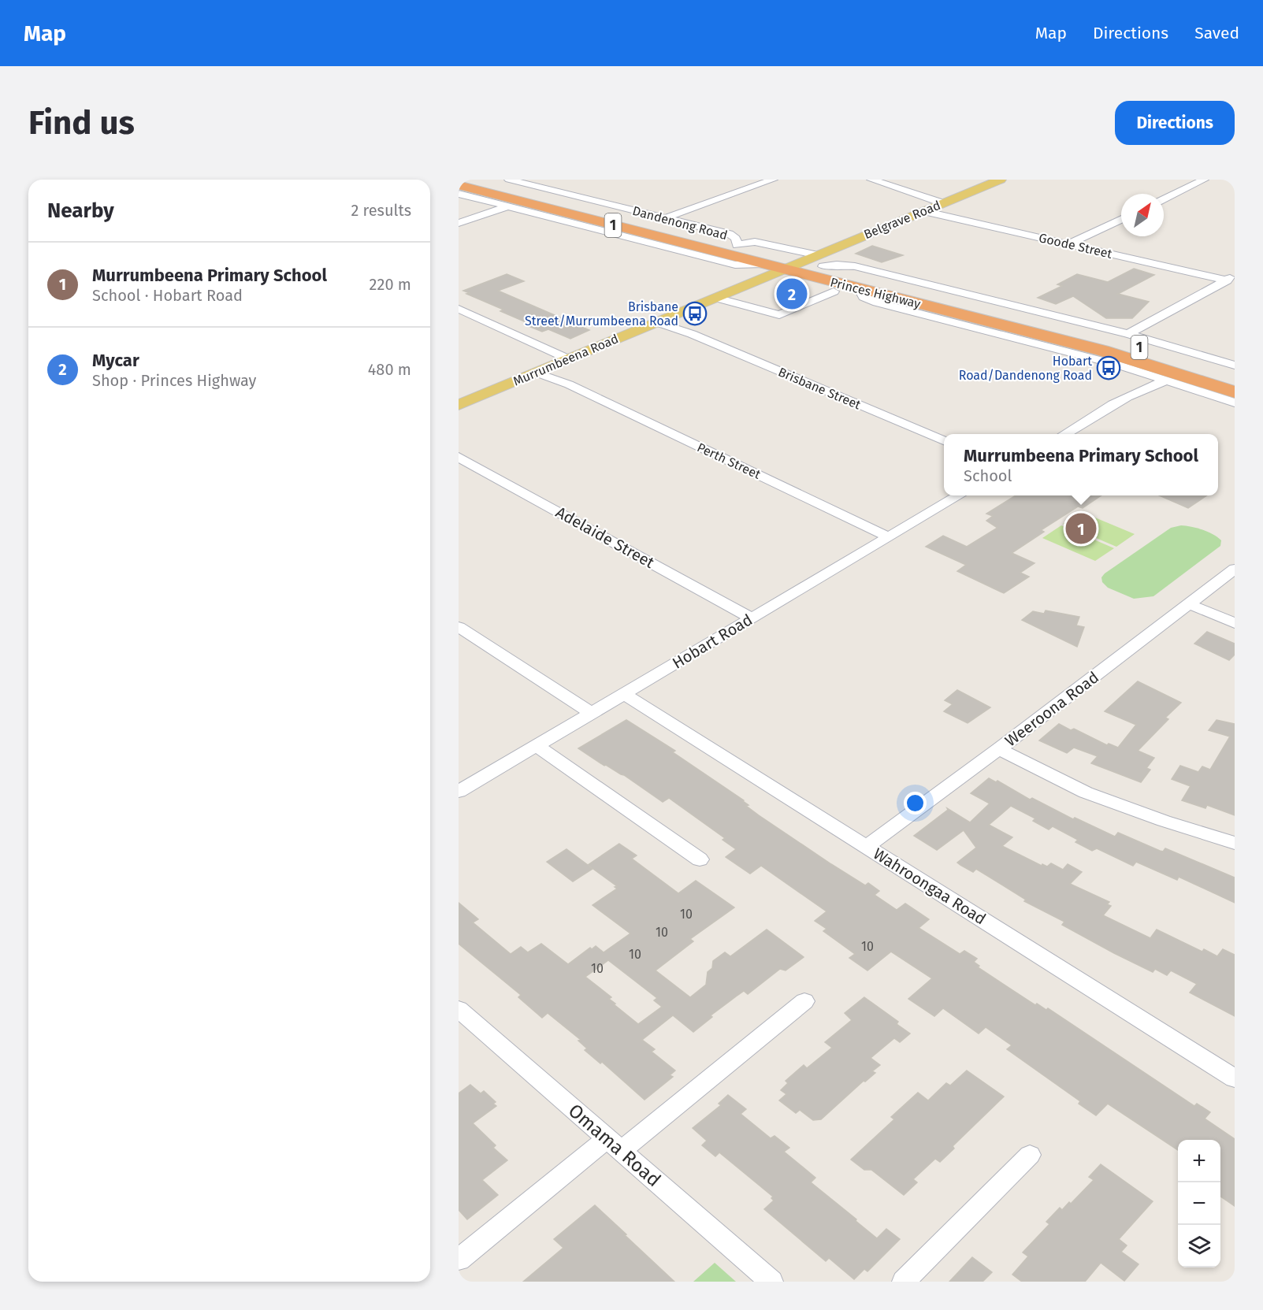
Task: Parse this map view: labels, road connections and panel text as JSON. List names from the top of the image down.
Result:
{
  "streets": {
    "highway": ["1", "Princes Highway"],
    "main road": ["Belgrave Road", "Murrumbeena Road"],
    "street": [
      "Dandenong Road",
      "Goode Street",
      "Brisbane Street",
      "Perth Street",
      "Adelaide Street",
      "Hobart Road",
      "Weeroona Road",
      "Wahroongaa Road",
      "Omama Road"
    ]
  },
  "crossings": [
    ["Belgrave Road", "Goode Street"],
    ["Belgrave Road", "Princes Highway"],
    ["Dandenong Road", "Princes Highway"],
    ["Princes Highway", "Murrumbeena Road"],
    ["Murrumbeena Road", "Brisbane Street"],
    ["Murrumbeena Road", "Perth Street"],
    ["Perth Street", "Hobart Road"],
    ["Adelaide Street", "Hobart Road"],
    ["Hobart Road", "Wahroongaa Road"],
    ["Weeroona Road", "Wahroongaa Road"]
  ],
  "places": {
    "bus stop": ["Brisbane Street/Murrumbeena Road", "Hobart Road/Dandenong Road"]
  },
  "house_numbers": [
    "10",
    "10",
    "10",
    "10",
    "10"
  ],
  "north": "top right",
  "page": {
    "header": "Map",
    "nav": ["Map", "Directions", "Saved"],
    "buttons": "Directions",
    "title": "Find us",
    "heading": ["Nearby", "2 results"],
    "list": [
      {
        "mark": "1",
        "name": "Murrumbeena Primary School",
        "note": "School · Hobart Road",
        "value": "220 m"
      },
      {
        "mark": "2",
        "name": "Mycar",
        "note": "Shop · Princes Highway",
        "value": "480 m"
      }
    ],
    "pins": ["2", "1"],
    "popup": ["Murrumbeena Primary School", "School"],
    "map_buttons": ["+", "−"]
  }
}
